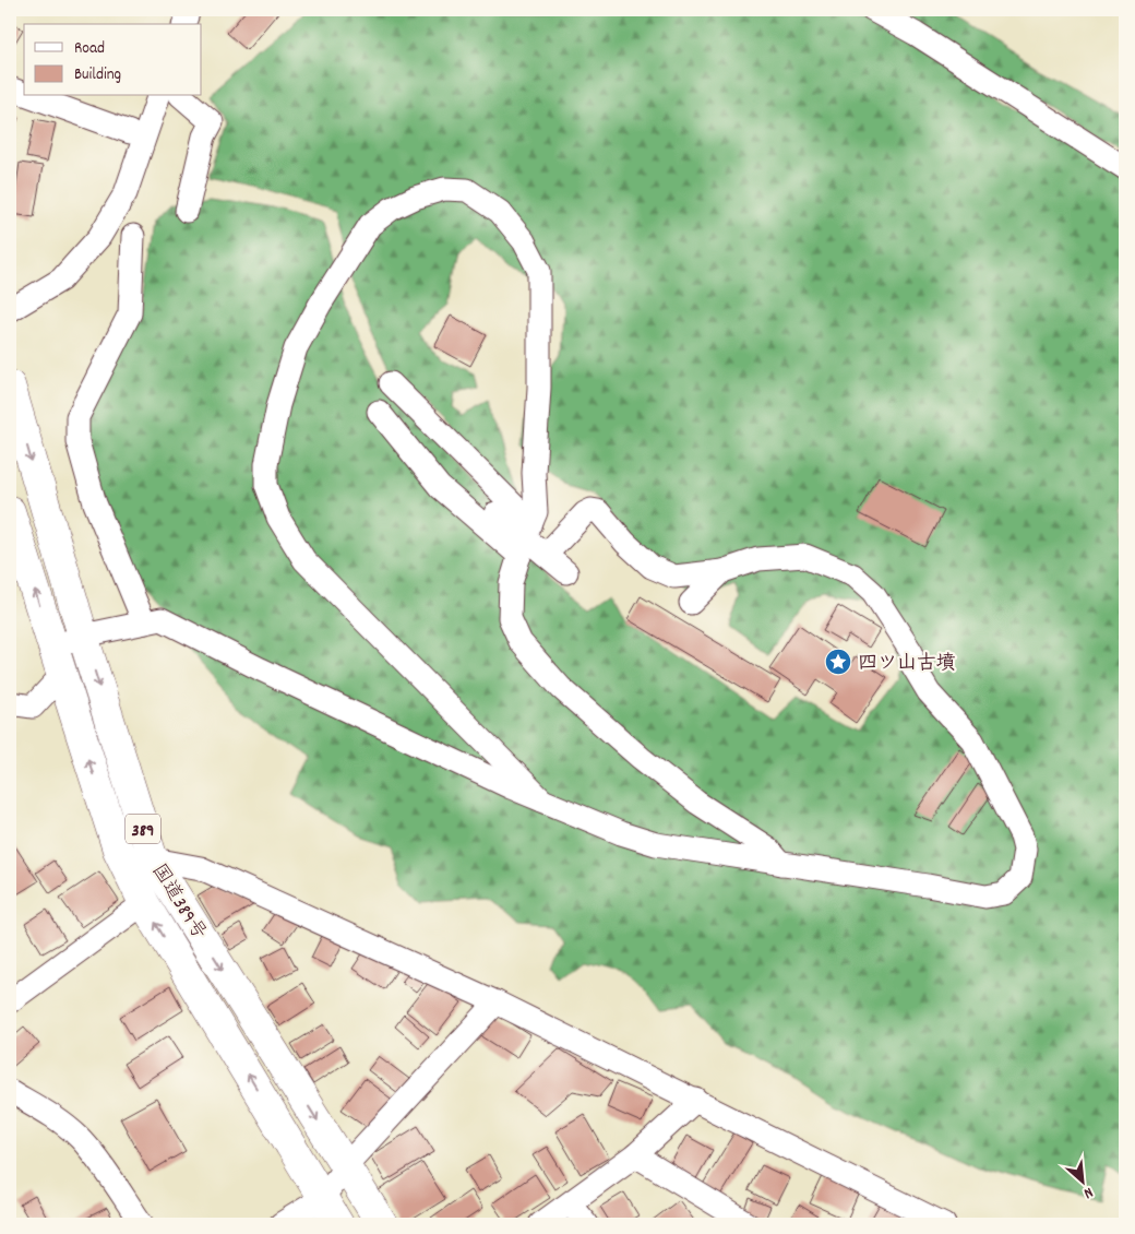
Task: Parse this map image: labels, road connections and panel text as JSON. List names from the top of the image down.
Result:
{
  "streets": {
    "highway": ["389", "国道389号"]
  },
  "places": {
    "place": ["四ツ山古墳"]
  },
  "legend": ["Road", "Building"],
  "north": "bottom right"
}
